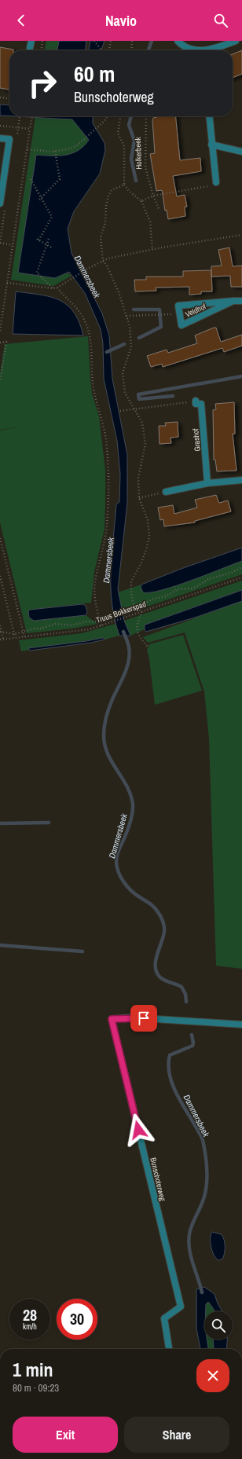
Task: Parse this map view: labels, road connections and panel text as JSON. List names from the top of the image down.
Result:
{
  "streets": {
    "street": ["Veldhof", "Grashof", "Bunschoterweg"],
    "path": ["Holkerbeek", "Truus Bokkerspad"]
  },
  "water": ["Dammersbeek"],
  "page": {
    "header": "Navio",
    "turn": ["60 m", "Bunschoterweg"],
    "speed": "28 km/h",
    "limit": "30",
    "heading": ["1 min", "80 m · 09:23"],
    "buttons": ["Exit", "Share"]
  }
}
